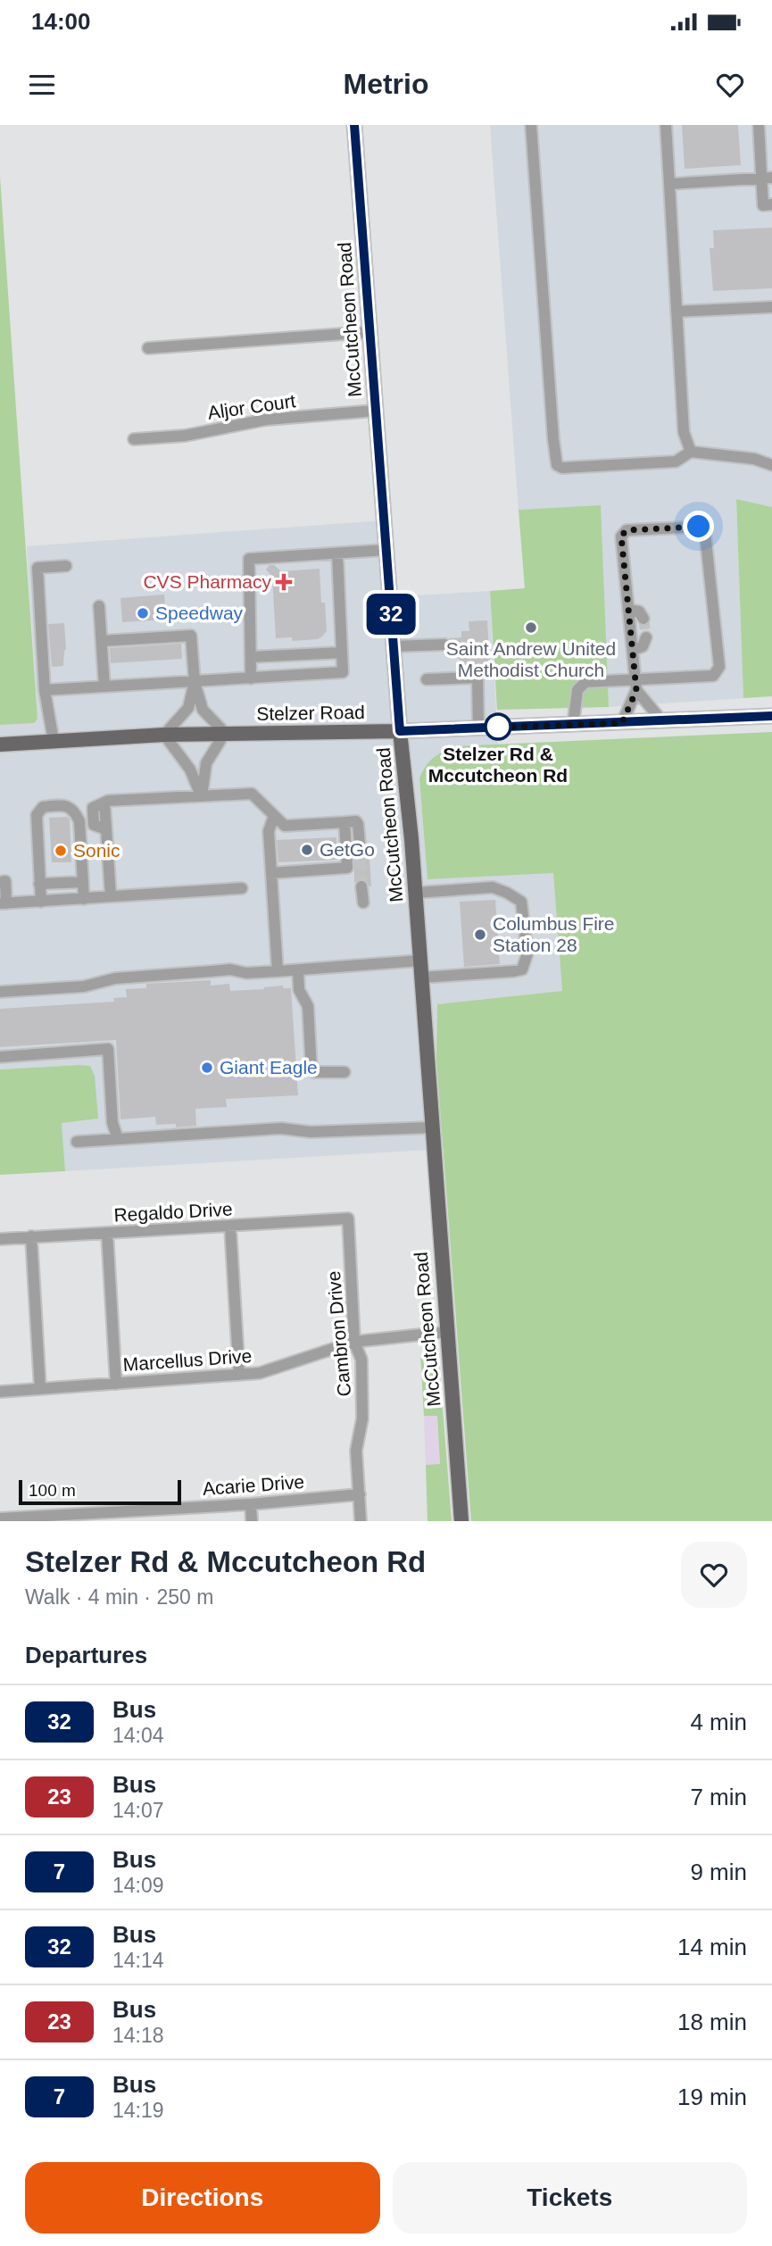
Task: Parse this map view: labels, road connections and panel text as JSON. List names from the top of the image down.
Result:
{
  "streets": {
    "main road": ["McCutcheon Road", "Stelzer Road"],
    "street": [
      "Aljor Court",
      "Regaldo Drive",
      "Cambron Drive",
      "Marcellus Drive",
      "Acarie Drive"
    ]
  },
  "crossings": [
    ["McCutcheon Road", "Aljor Court"],
    ["McCutcheon Road", "Stelzer Road"],
    ["McCutcheon Road", "Marcellus Drive"],
    ["Regaldo Drive", "Cambron Drive"],
    ["Cambron Drive", "Marcellus Drive"],
    ["Cambron Drive", "Acarie Drive"]
  ],
  "places": {
    "health": ["CVS Pharmacy"],
    "other": [
      "Speedway",
      "Saint Andrew United Methodist Church",
      "Stelzer Rd & Mccutcheon Rd",
      "GetGo",
      "Sonic",
      "Columbus Fire Station 28",
      "Giant Eagle"
    ]
  },
  "lines": ["bus line 32"],
  "scale_bar": "100 m",
  "page": {
    "status": "14:00",
    "header": "Metrio",
    "on_map": "32",
    "scale": "100 m",
    "heading": [
      ["Stelzer Rd & Mccutcheon Rd", "Walk · 4 min · 250 m"],
      "Departures"
    ],
    "list": [
      {
        "mark": "32",
        "name": "Bus",
        "note": "14:04",
        "value": "4 min"
      },
      {
        "mark": "23",
        "name": "Bus",
        "note": "14:07",
        "value": "7 min"
      },
      {
        "mark": "7",
        "name": "Bus",
        "note": "14:09",
        "value": "9 min"
      },
      {
        "mark": "32",
        "name": "Bus",
        "note": "14:14",
        "value": "14 min"
      },
      {
        "mark": "23",
        "name": "Bus",
        "note": "14:18",
        "value": "18 min"
      },
      {
        "mark": "7",
        "name": "Bus",
        "note": "14:19",
        "value": "19 min"
      }
    ],
    "buttons": ["Directions", "Tickets"]
  }
}
